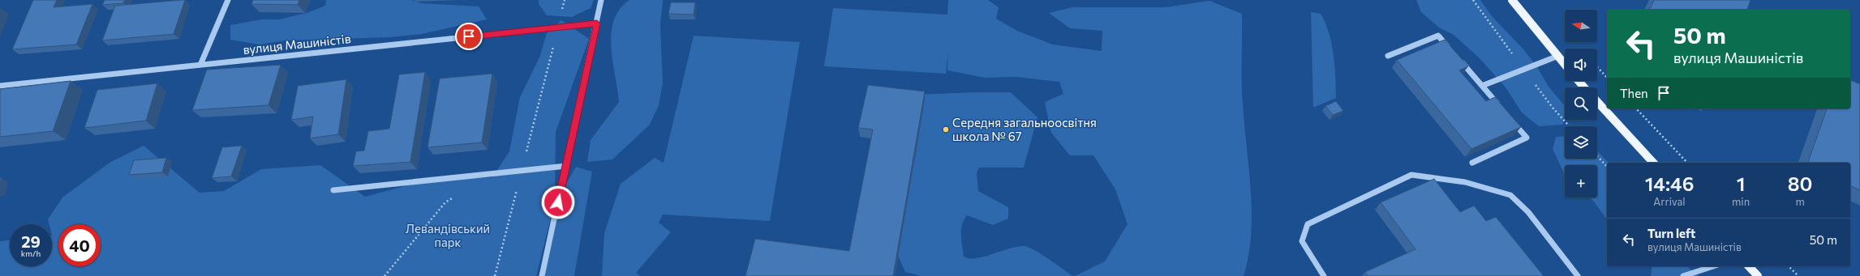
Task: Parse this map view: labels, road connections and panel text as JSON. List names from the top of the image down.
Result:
{
  "streets": {
    "street": ["вулиця Машиністів"]
  },
  "parks": ["Левандівський парк"],
  "places": ["Середня загальноосвітня школа № 67"],
  "north": "left",
  "page": {
    "map_buttons": "+",
    "turn": ["50 m", "вулиця Машиністів"],
    "then": "Then",
    "eta": [
      "14:46",
      "Arrival",
      "1",
      "min",
      "80",
      "m"
    ],
    "list": [
      {
        "name": "Turn left",
        "note": "вулиця Машиністів",
        "value": "50 m"
      }
    ],
    "speed": "29 km/h",
    "limit": "40"
  }
}
